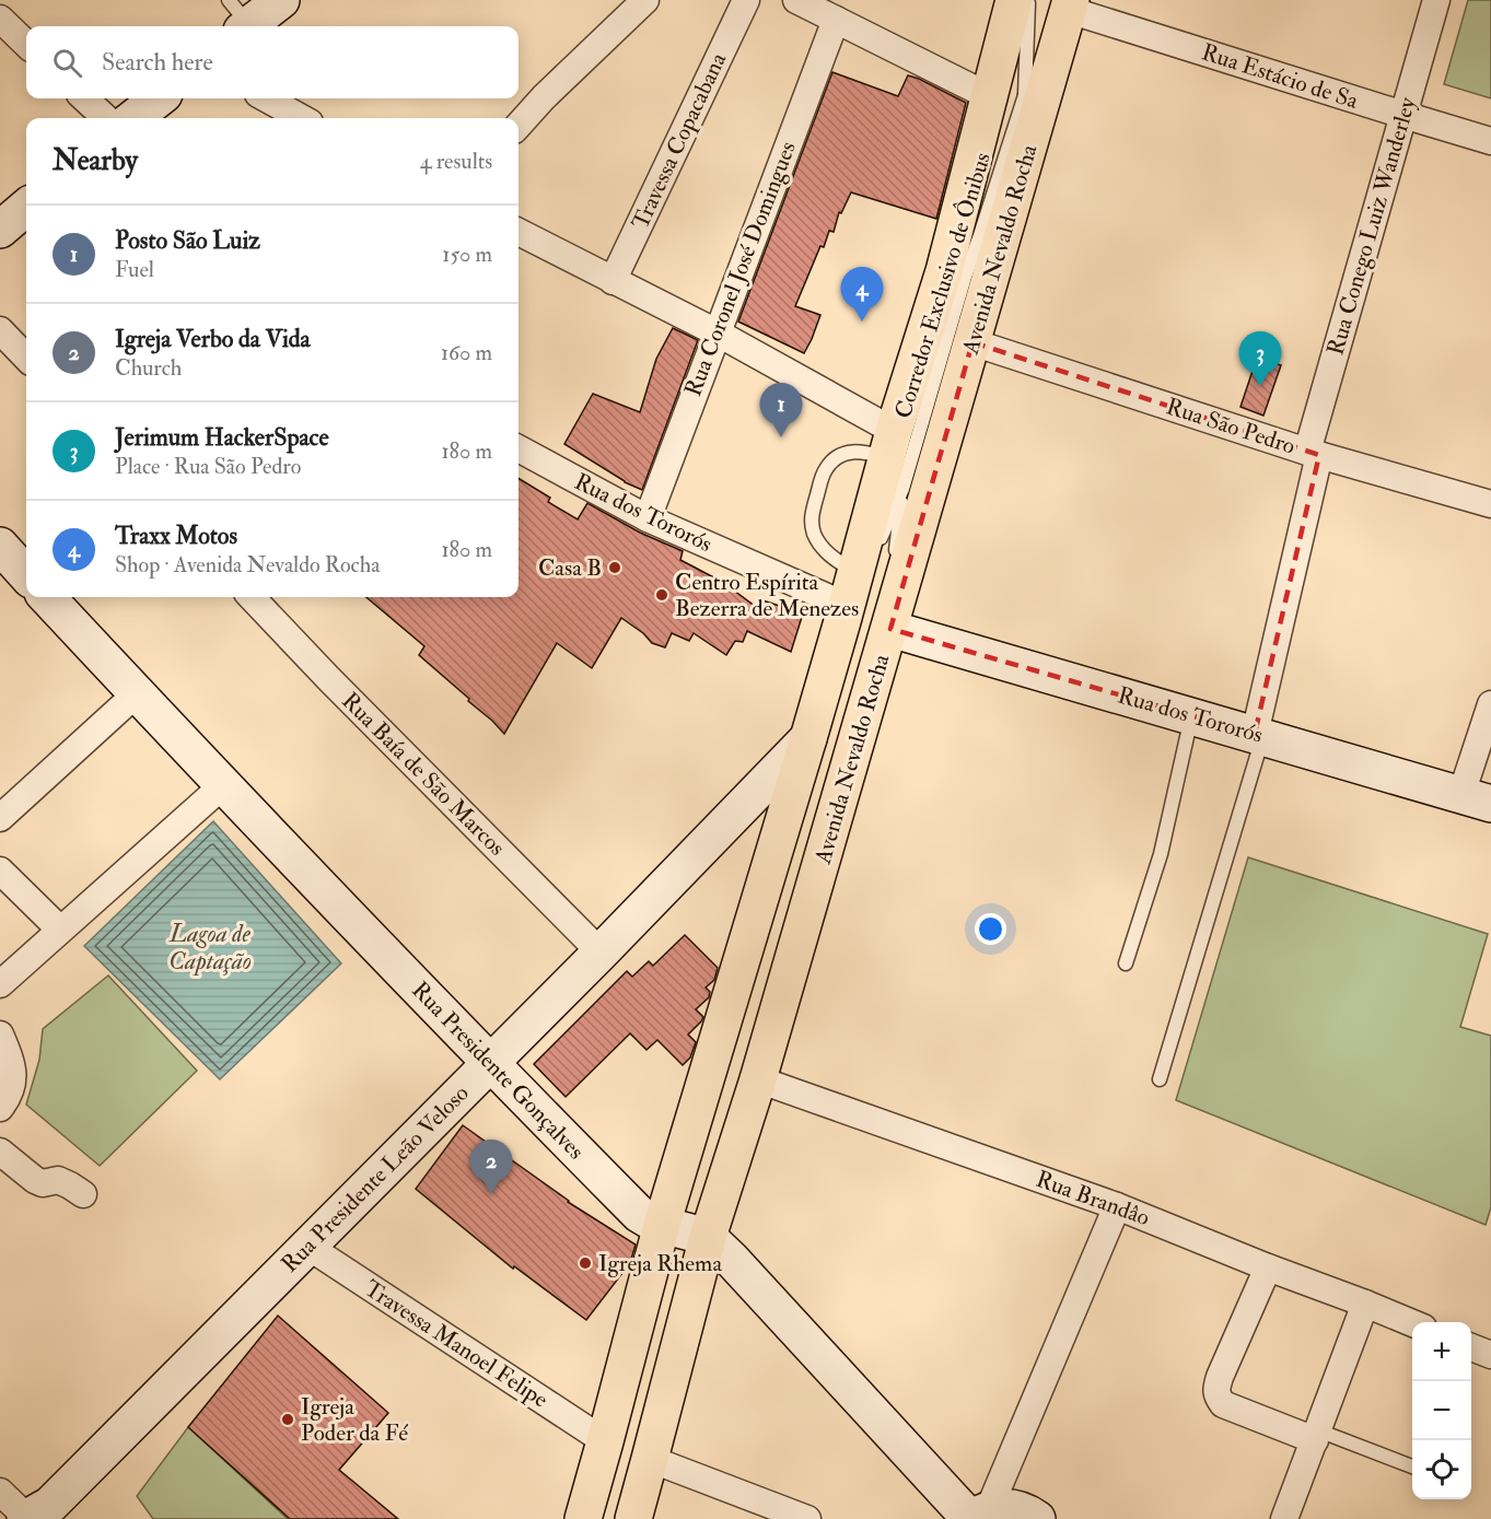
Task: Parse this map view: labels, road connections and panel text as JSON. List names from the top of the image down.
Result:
{
  "streets": {
    "highway": ["Avenida Nevaldo Rocha"],
    "street": [
      "Rua Estácio de Sa",
      "Travessa Copacabana",
      "Rua Conego Luiz Wanderley",
      "Rua Coronel José Domingues",
      "Rua São Pedro",
      "Rua dos Tororós",
      "Rua Baía de São Marcos",
      "Rua Presidente Gonçalves",
      "Rua Presidente Leão Veloso",
      "Rua Brandâo",
      "Travessa Manoel Felipe"
    ],
    "lane": ["Corredor Exclusivo de Ônibus"]
  },
  "crossings": [
    ["Rua Estácio de Sa", "Rua Conego Luiz Wanderley"],
    ["Rua Estácio de Sa", "Avenida Nevaldo Rocha"],
    ["Rua Estácio de Sa", "Corredor Exclusivo de Ônibus"],
    ["Rua Conego Luiz Wanderley", "Rua São Pedro"],
    ["Rua Conego Luiz Wanderley", "Rua dos Tororós"],
    ["Avenida Nevaldo Rocha", "Corredor Exclusivo de Ônibus"],
    ["Avenida Nevaldo Rocha", "Rua São Pedro"],
    ["Avenida Nevaldo Rocha", "Rua dos Tororós"],
    ["Avenida Nevaldo Rocha", "Rua Presidente Gonçalves"],
    ["Avenida Nevaldo Rocha", "Rua Presidente Leão Veloso"],
    ["Avenida Nevaldo Rocha", "Rua Brandâo"],
    ["Avenida Nevaldo Rocha", "Travessa Manoel Felipe"],
    ["Rua Coronel José Domingues", "Rua dos Tororós"],
    ["Corredor Exclusivo de Ônibus", "Rua dos Tororós"],
    ["Rua Baía de São Marcos", "Rua Presidente Leão Veloso"],
    ["Rua Presidente Gonçalves", "Rua Presidente Leão Veloso"],
    ["Rua Presidente Leão Veloso", "Travessa Manoel Felipe"]
  ],
  "water": ["Lagoa de Captação"],
  "places": [
    "Casa B",
    "Centro Espírita Bezerra de Menezes",
    "Igreja Rhema",
    "Igreja Poder da Fé"
  ],
  "page": {
    "search": "Search here",
    "heading": ["Nearby", "4 results"],
    "list": [
      {
        "mark": "1",
        "name": "Posto São Luiz",
        "note": "Fuel",
        "value": "150 m"
      },
      {
        "mark": "2",
        "name": "Igreja Verbo da Vida",
        "note": "Church",
        "value": "160 m"
      },
      {
        "mark": "3",
        "name": "Jerimum HackerSpace",
        "note": "Place · Rua São Pedro",
        "value": "180 m"
      },
      {
        "mark": "4",
        "name": "Traxx Motos",
        "note": "Shop · Avenida Nevaldo Rocha",
        "value": "180 m"
      }
    ],
    "pins": [
      "4",
      "3",
      "1",
      "2"
    ],
    "map_buttons": ["+", "−"]
  }
}
